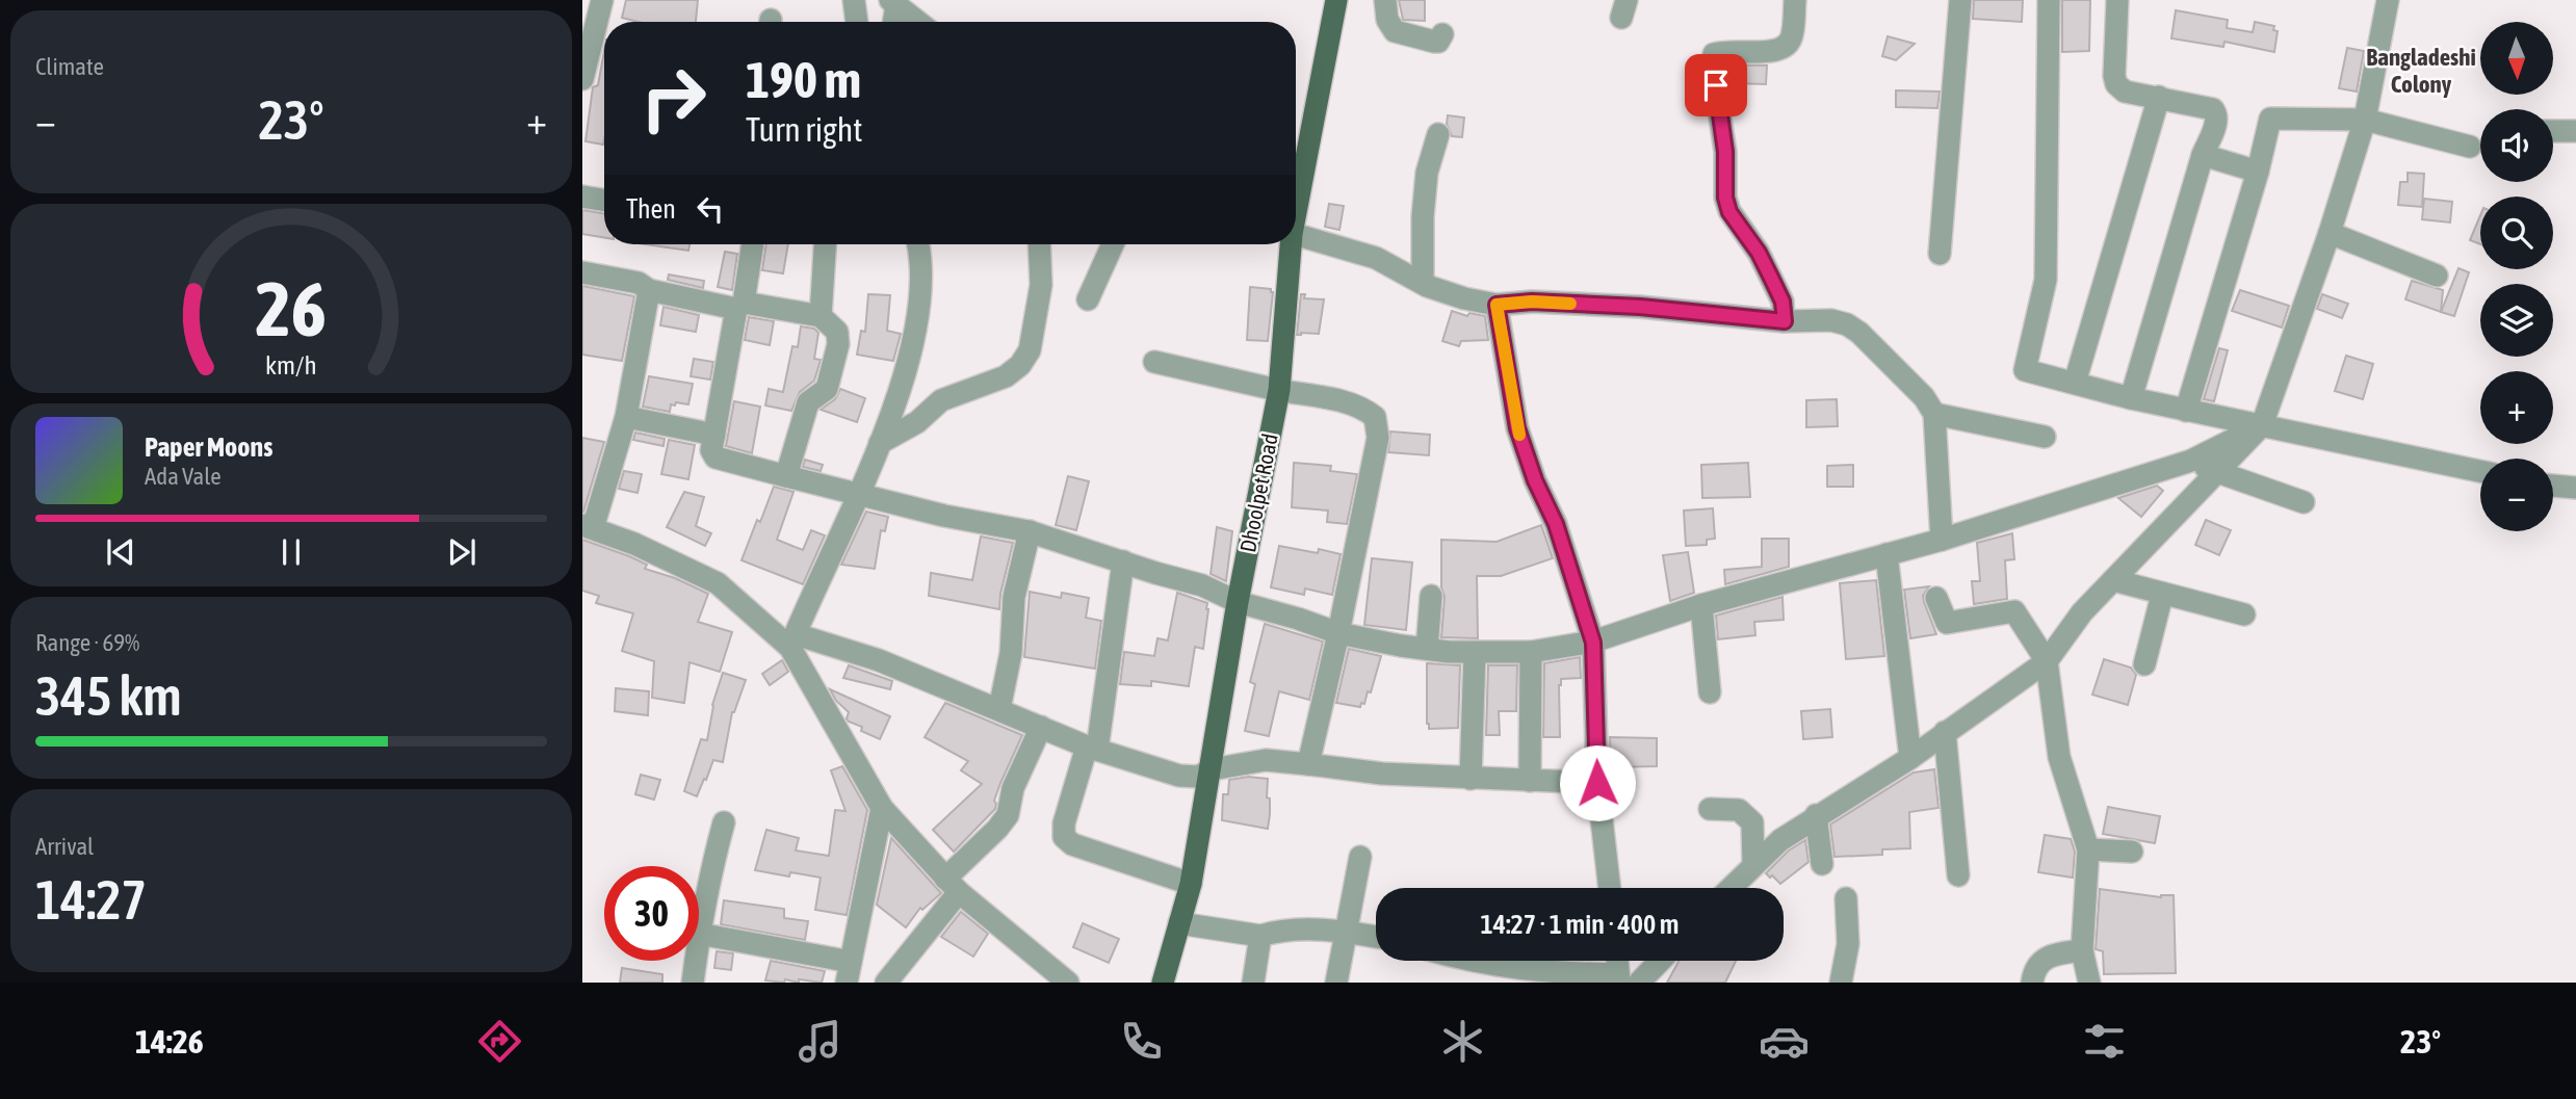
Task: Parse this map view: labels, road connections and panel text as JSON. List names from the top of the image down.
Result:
{
  "streets": {
    "main road": ["Dhoolpet Road"]
  },
  "districts": ["Bangladeshi Colony"],
  "north": "bottom",
  "page": {
    "tile": [
      "Climate",
      ["Range · 69%", "345 km"],
      ["Arrival", "14:27"]
    ],
    "map_buttons": ["+", "−"],
    "turn": ["190 m", "Turn right"],
    "heat": ["−", "23°", "+"],
    "then": "Then",
    "song": ["Paper Moons", "Ada Vale"],
    "limit": "30",
    "trip": "14:27 · 1 min · 400 m",
    "tabs": ["14:26", "23°"],
    "gauge": ["26", "km/h"]
  }
}
